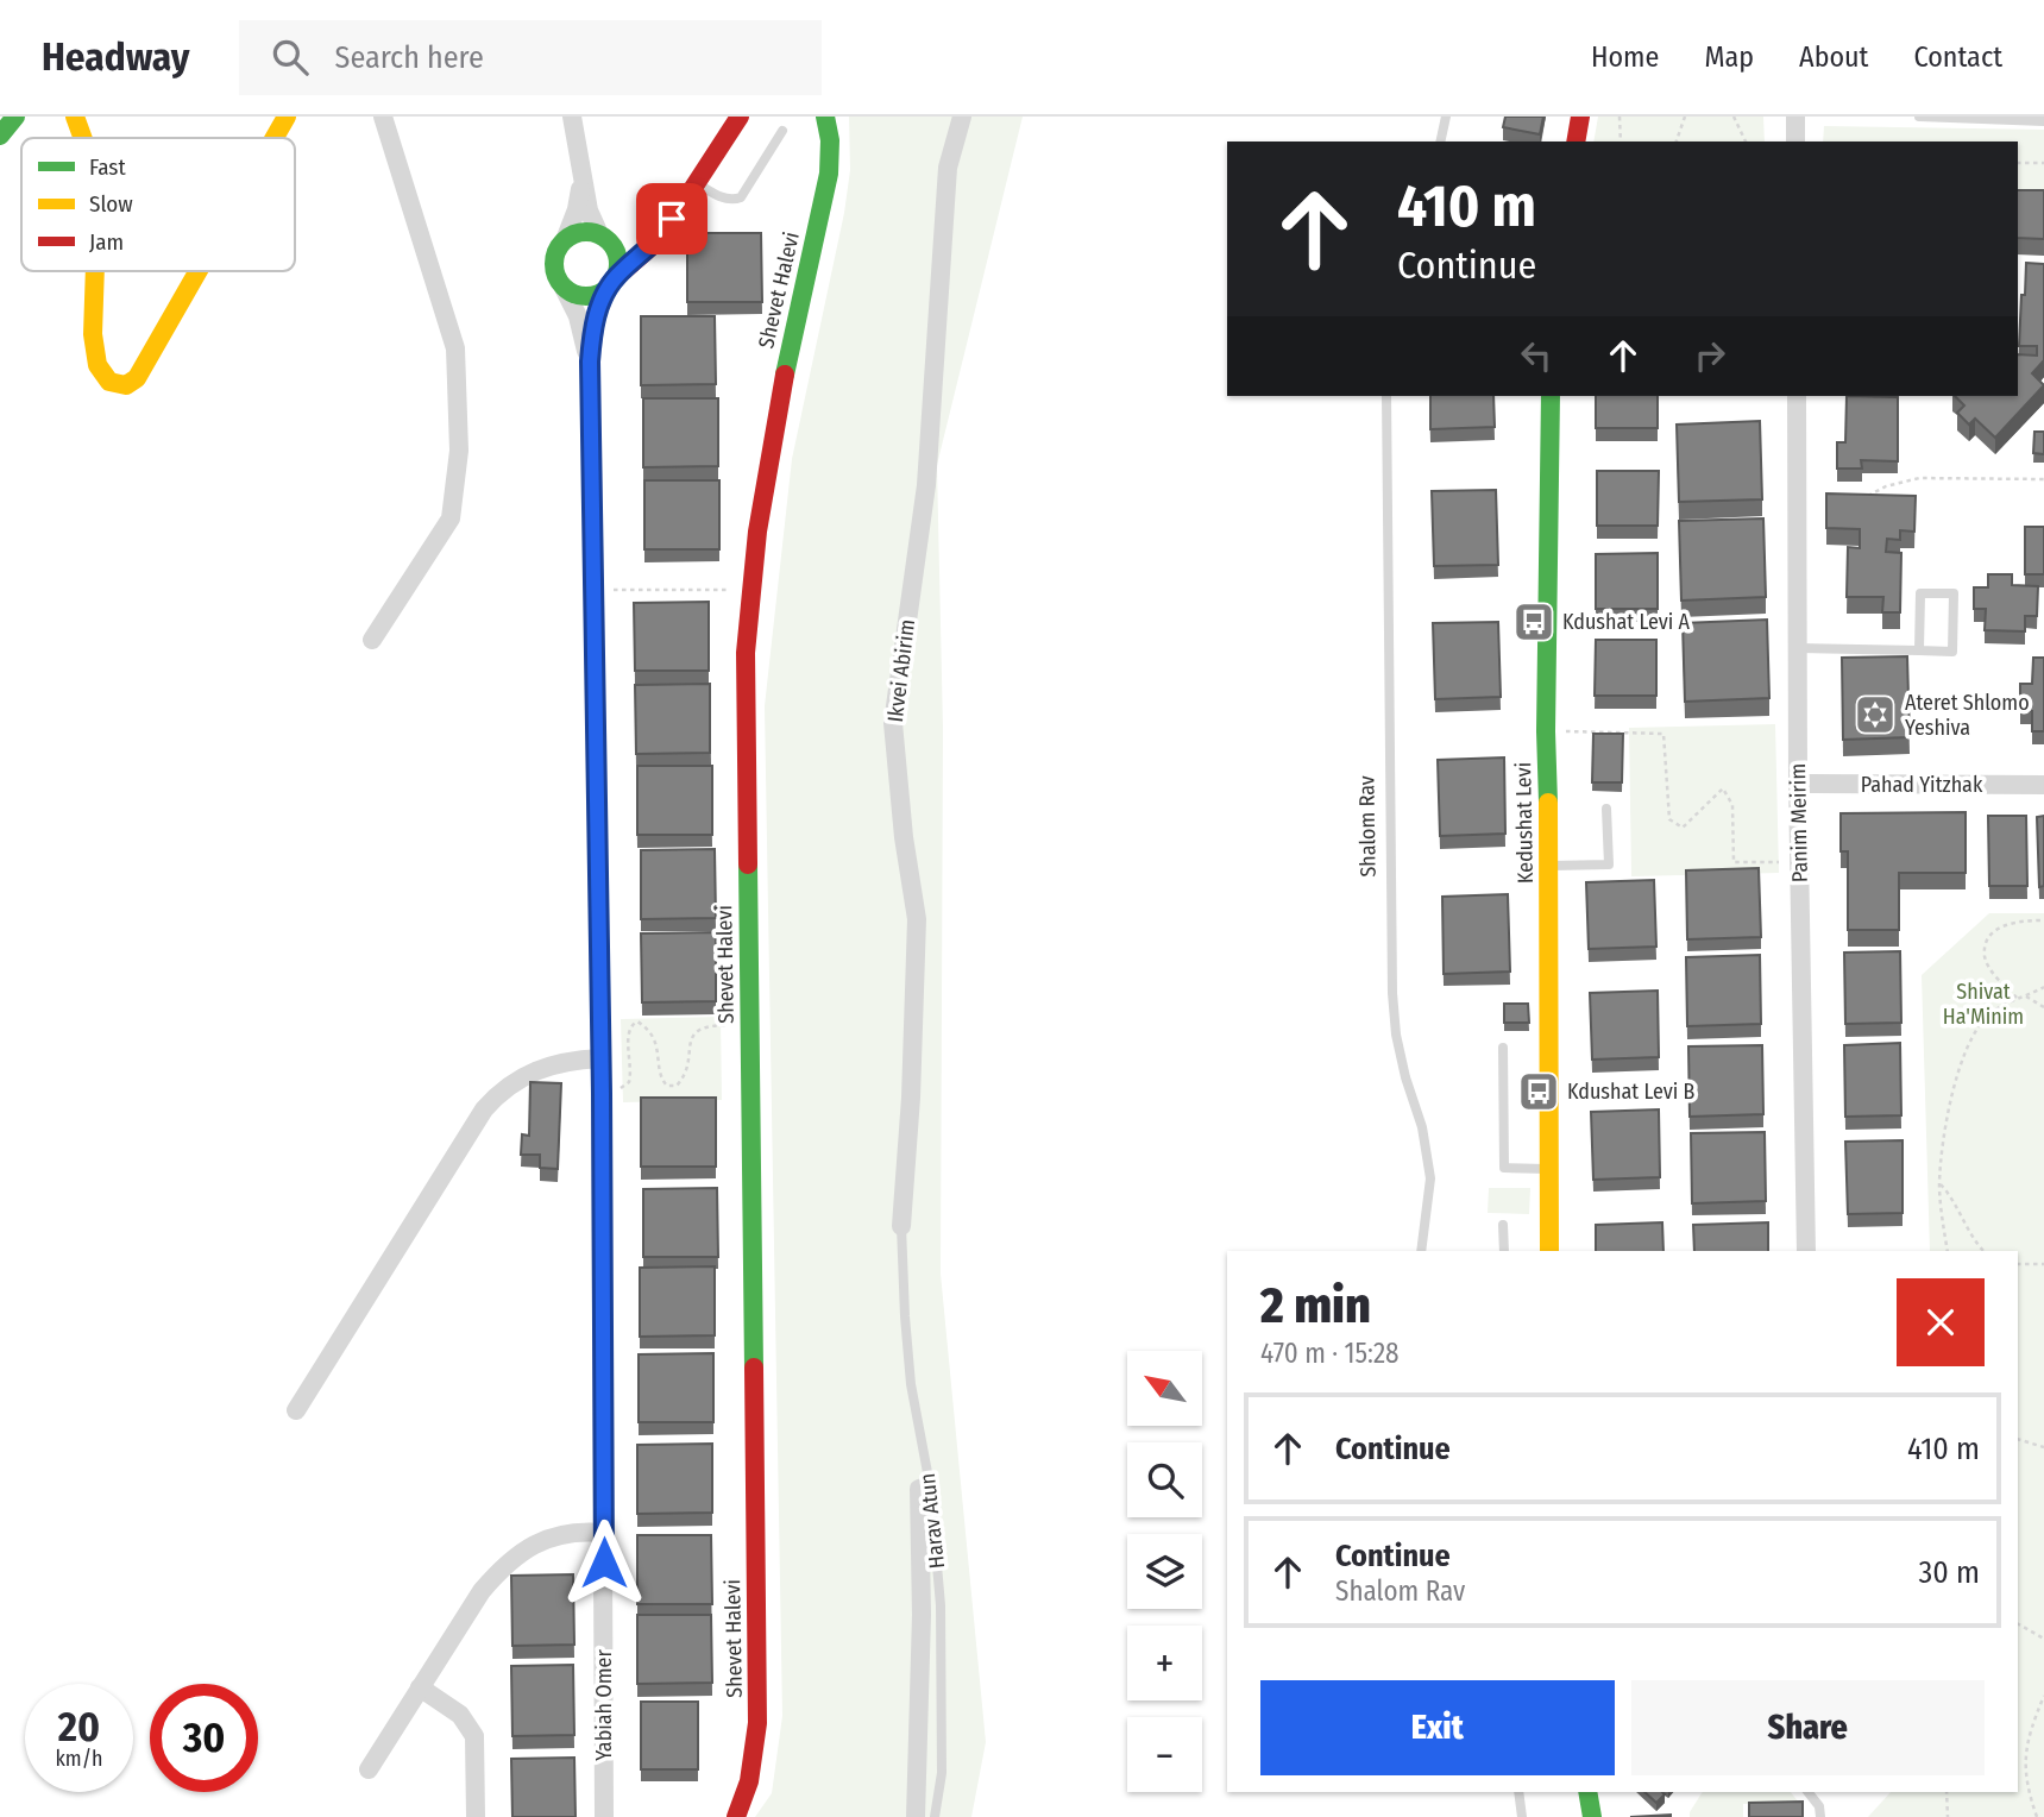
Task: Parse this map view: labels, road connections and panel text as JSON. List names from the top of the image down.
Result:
{
  "streets": {
    "street": [
      "Shevet Halevi",
      "Ikvei Abirim",
      "Pahad Yitzhak",
      "Kedushat Levi",
      "Panim Meirim",
      "Yabiah Omer"
    ],
    "lane": ["Shalom Rav", "Harav Atun"]
  },
  "crossings": [
    ["Ikvei Abirim", "Harav Atun"],
    ["Pahad Yitzhak", "Panim Meirim"]
  ],
  "parks": ["Shivat Ha'Minim"],
  "places": {
    "bus stop": ["Kdushat Levi A", "Kdushat Levi B"],
    "synagogue": ["Ateret Shlomo Yeshiva"]
  },
  "legend": ["Fast", "Slow", "Jam"],
  "north": "top left",
  "page": {
    "header": "Headway",
    "search": "Search here",
    "nav": [
      "Home",
      "Map",
      "About",
      "Contact"
    ],
    "turn": ["410 m", "Continue"],
    "heading": ["2 min", "470 m · 15:28"],
    "map_buttons": ["+", "−"],
    "list": [
      {
        "name": "Continue",
        "value": "410 m"
      },
      {
        "name": "Continue",
        "note": "Shalom Rav",
        "value": "30 m"
      }
    ],
    "buttons": ["Exit", "Share"],
    "speed": "20 km/h",
    "limit": "30"
  }
}
